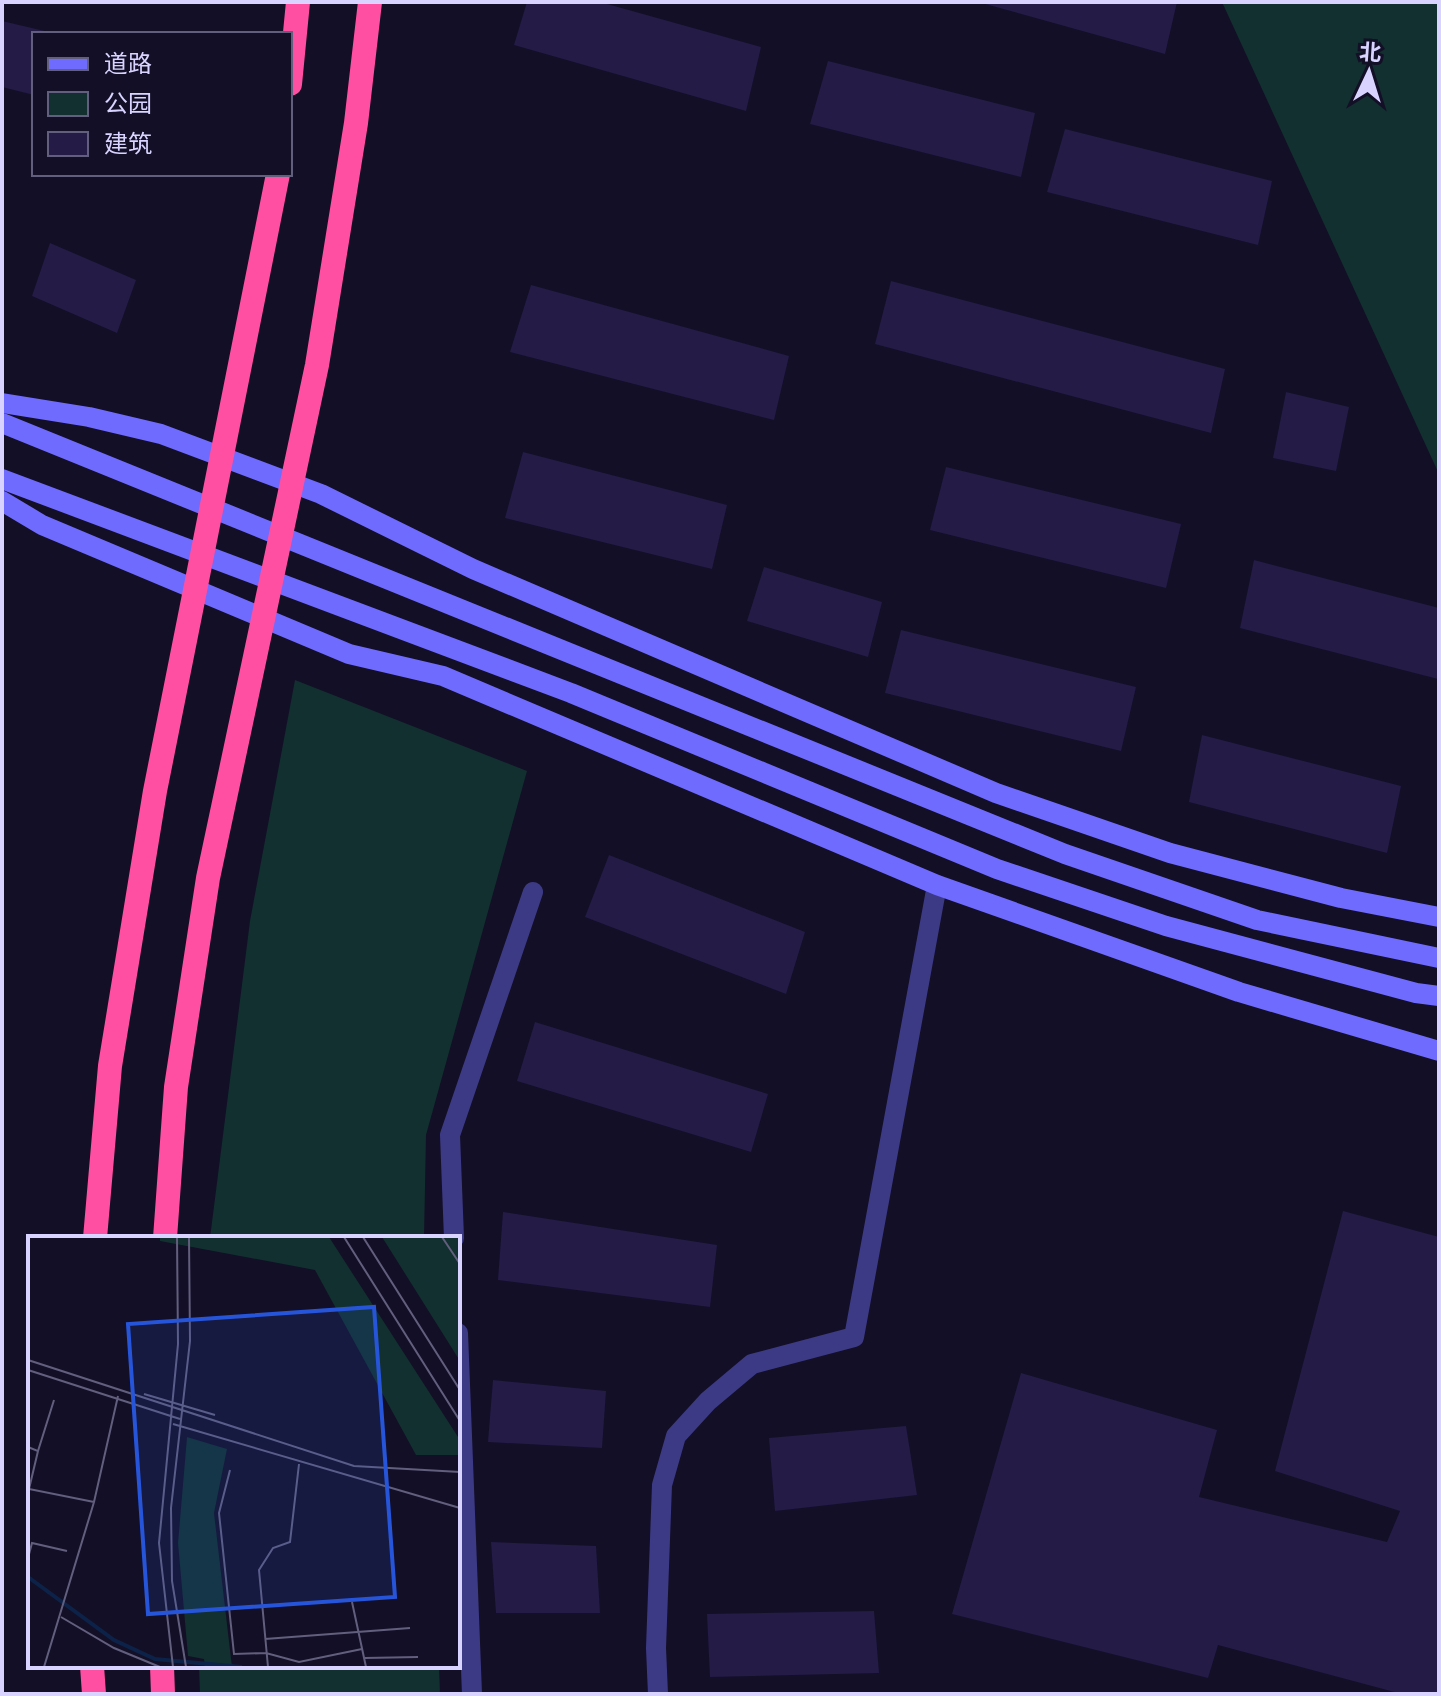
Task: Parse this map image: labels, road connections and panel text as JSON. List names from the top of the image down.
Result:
{
  "legend": ["道路", "公园", "建筑"],
  "north": "top"
}
